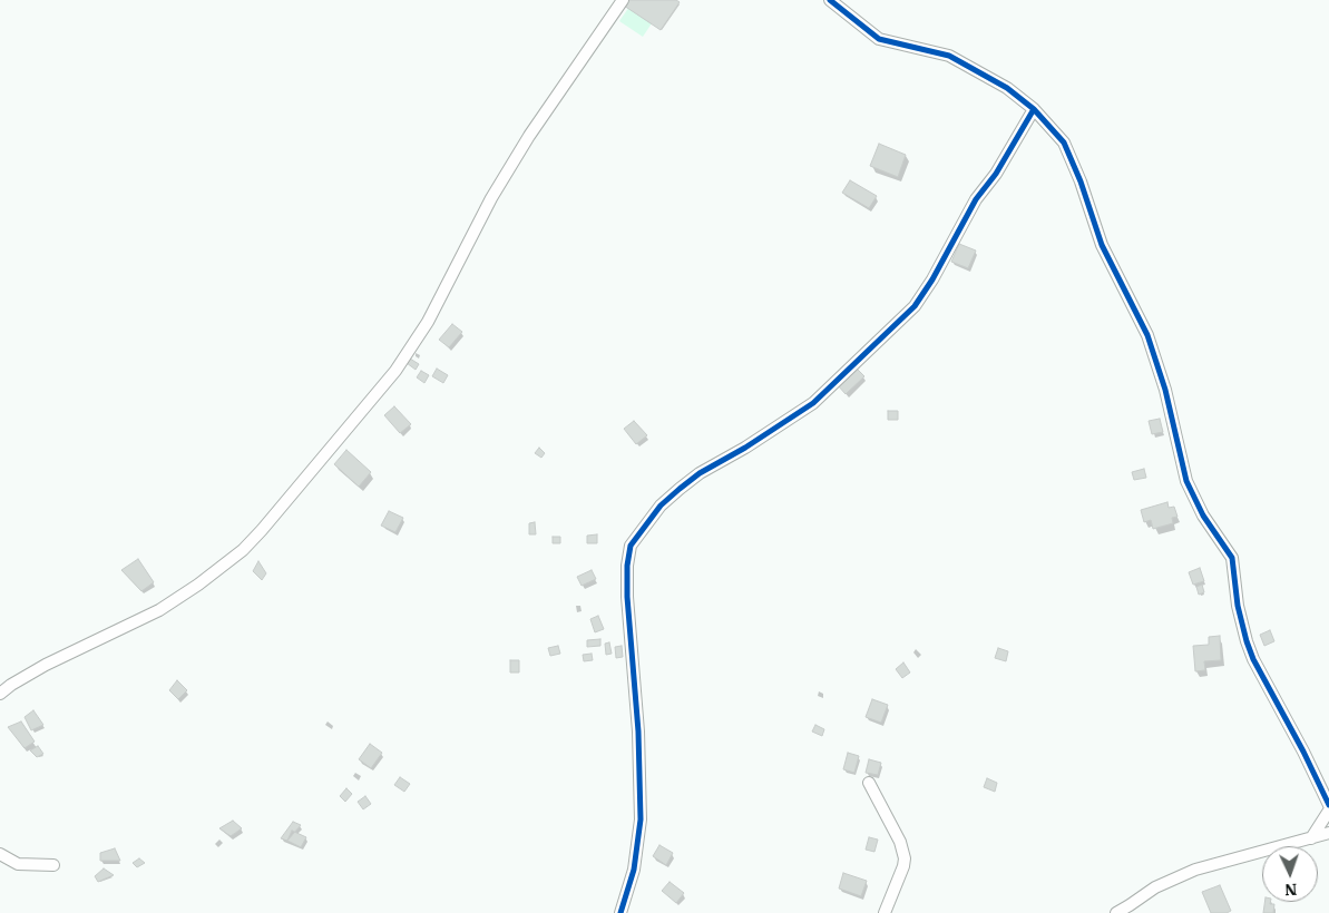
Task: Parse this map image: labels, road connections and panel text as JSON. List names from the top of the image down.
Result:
{
  "north": "bottom"
}
